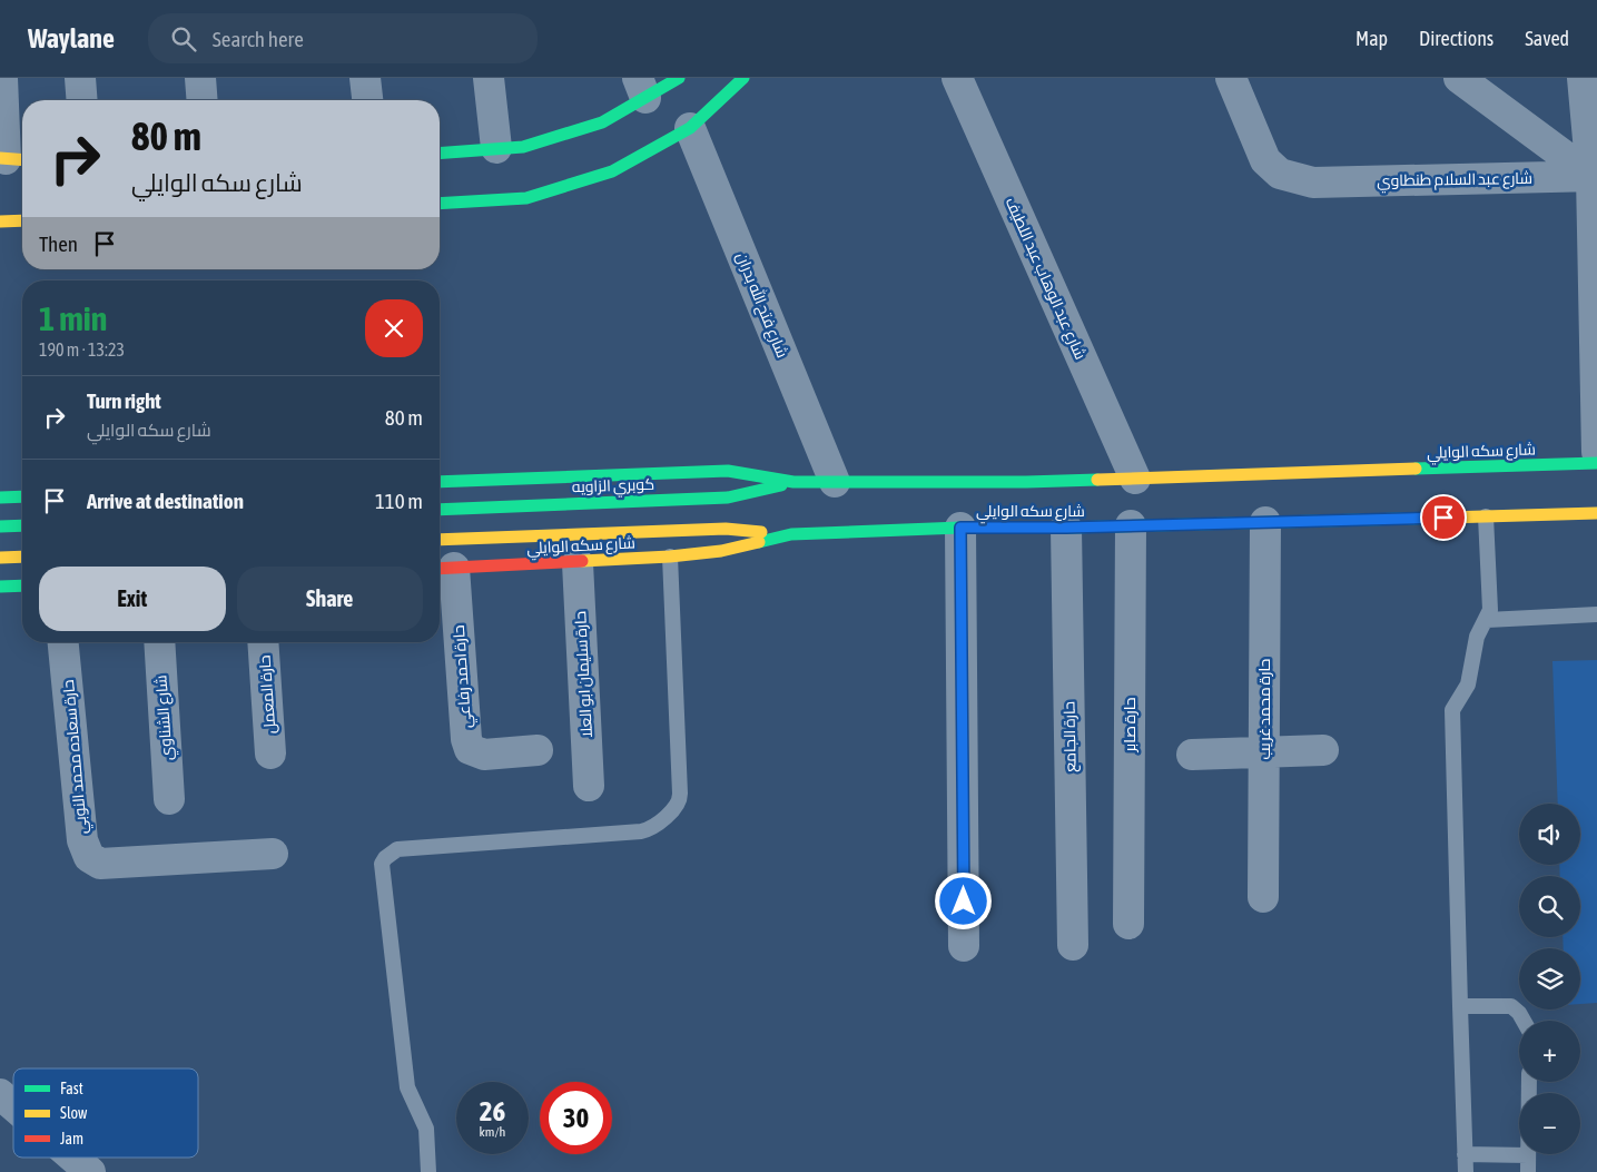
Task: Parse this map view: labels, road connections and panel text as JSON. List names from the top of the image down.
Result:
{
  "streets": {
    "main road": ["شارع سكه الوايلي", "كوبري الزاويه"],
    "street": [
      "شارع عبد السلام طنطاوي",
      "شارع عبد الوهاب عبد اللطيف",
      "شارع فتح الله بدران",
      "حارة سليمان ابو العلا",
      "حارة احمد رفاعي",
      "حارة المعمل",
      "حارة محمد غريب",
      "شارع الشناوي",
      "حارة صابر",
      "حارة الجامع",
      "حارة سعاده محمد النوبي"
    ]
  },
  "crossings": [
    ["شارع عبد الوهاب عبد اللطيف", "شارع سكه الوايلي"],
    ["شارع فتح الله بدران", "شارع سكه الوايلي"],
    ["شارع سكه الوايلي", "كوبري الزاويه"],
    ["شارع سكه الوايلي", "حارة سليمان ابو العلا"],
    ["شارع سكه الوايلي", "حارة احمد رفاعي"],
    ["شارع سكه الوايلي", "حارة محمد غريب"],
    ["شارع سكه الوايلي", "حارة صابر"],
    ["شارع سكه الوايلي", "حارة الجامع"]
  ],
  "legend": ["Fast", "Slow", "Jam"],
  "page": {
    "header": "Waylane",
    "search": "Search here",
    "nav": ["Map", "Directions", "Saved"],
    "turn": ["80 m", "شارع سكه الوايلي"],
    "then": "Then",
    "heading": ["1 min", "190 m · 13:23"],
    "list": [
      {
        "name": "Turn right",
        "note": "شارع سكه الوايلي",
        "value": "80 m"
      },
      {
        "name": "Arrive at destination",
        "value": "110 m"
      }
    ],
    "buttons": ["Exit", "Share"],
    "map_buttons": ["+", "−"],
    "speed": "26 km/h",
    "limit": "30"
  }
}
